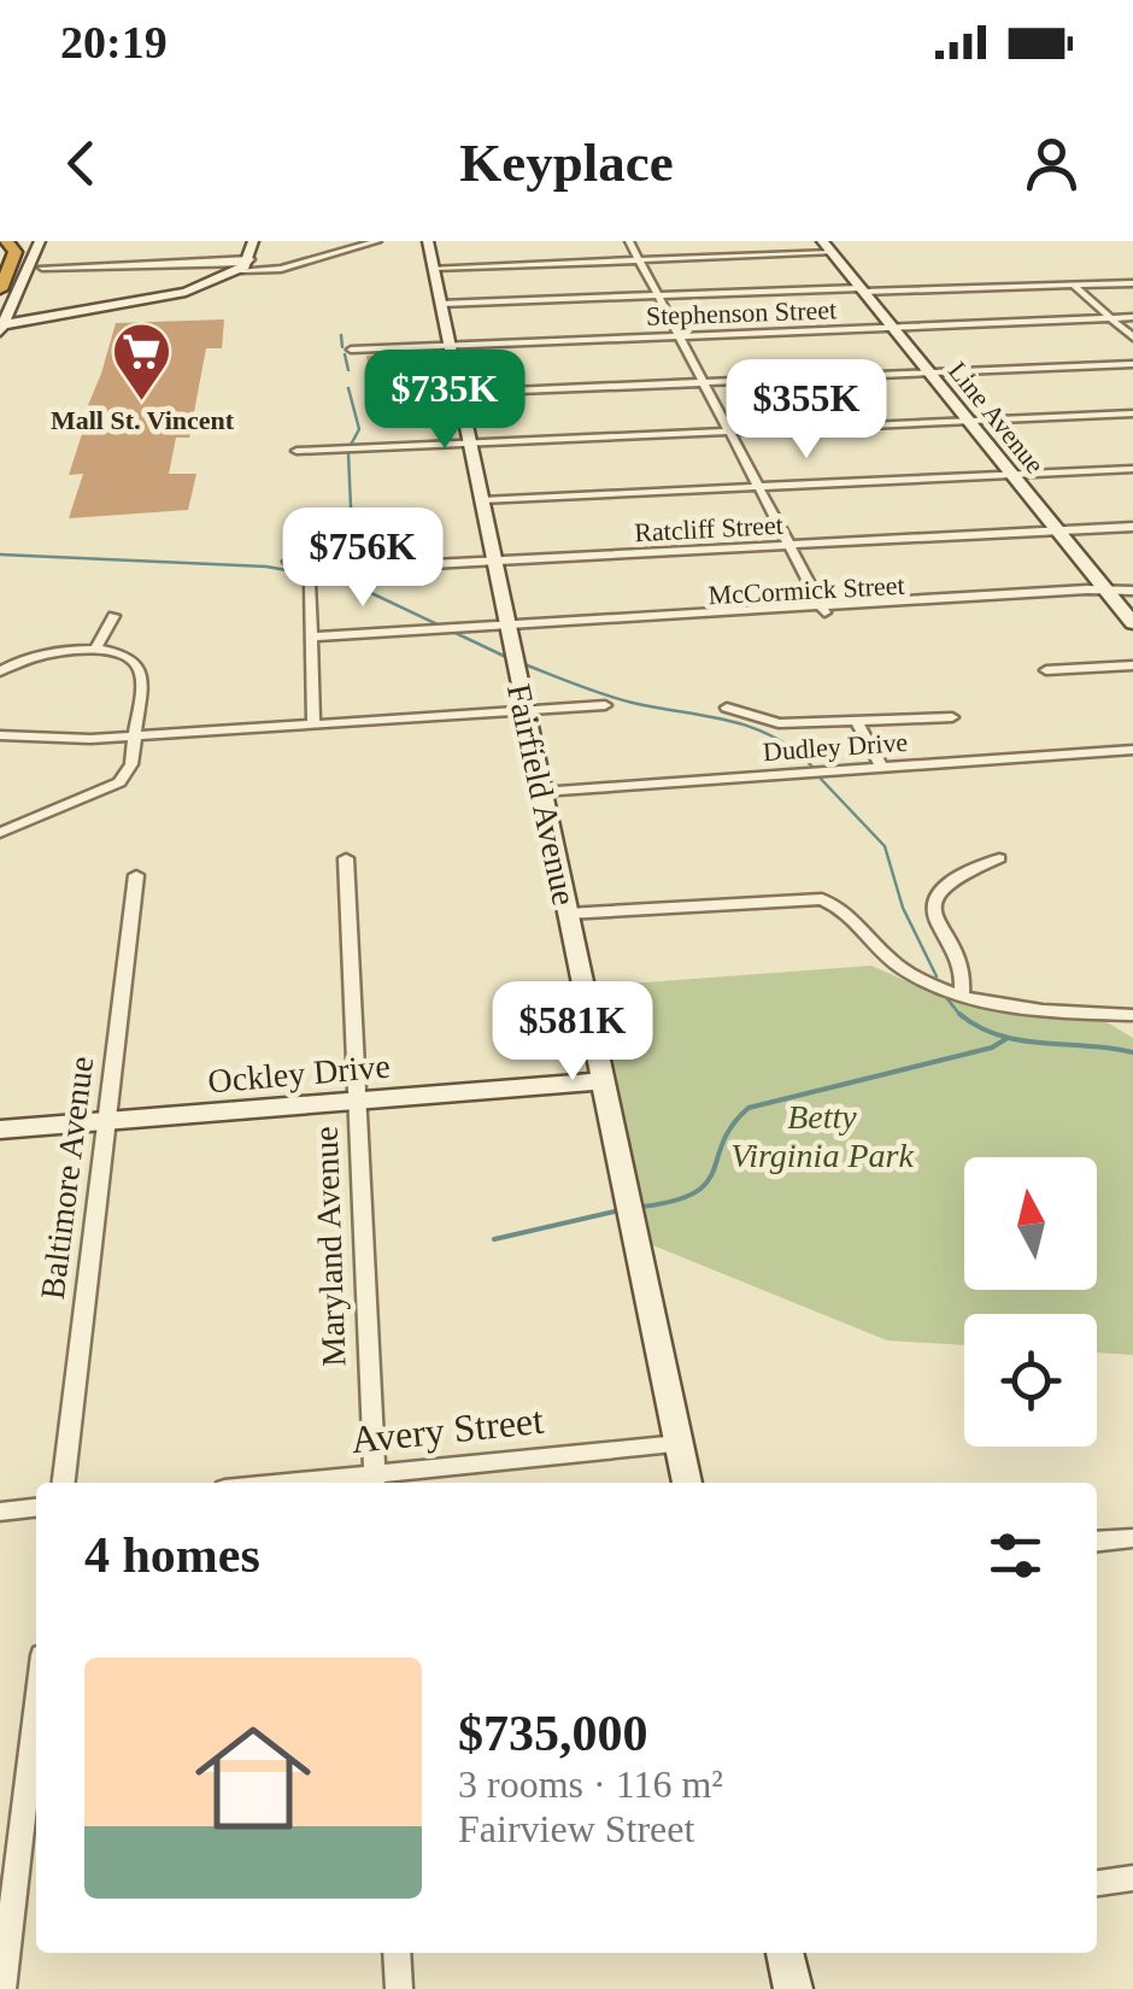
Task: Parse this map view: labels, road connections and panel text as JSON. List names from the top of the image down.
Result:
{
  "streets": {
    "street": [
      "Stephenson Street",
      "Line Avenue",
      "Ratcliff Street",
      "McCormick Street",
      "Dudley Drive",
      "Fairfield Avenue",
      "Ockley Drive",
      "Baltimore Avenue",
      "Maryland Avenue",
      "Avery Street"
    ]
  },
  "crossings": [
    ["Stephenson Street", "Line Avenue"],
    ["Stephenson Street", "Fairfield Avenue"],
    ["Line Avenue", "Ratcliff Street"],
    ["Line Avenue", "McCormick Street"],
    ["Ratcliff Street", "Fairfield Avenue"],
    ["McCormick Street", "Fairfield Avenue"],
    ["Dudley Drive", "Fairfield Avenue"],
    ["Fairfield Avenue", "Ockley Drive"],
    ["Fairfield Avenue", "Avery Street"],
    ["Ockley Drive", "Baltimore Avenue"],
    ["Ockley Drive", "Maryland Avenue"],
    ["Maryland Avenue", "Avery Street"]
  ],
  "parks": ["Betty Virginia Park"],
  "places": {
    "supermarket": ["Mall St. Vincent"]
  },
  "north": "top",
  "page": {
    "status": "20:19",
    "header": "Keyplace",
    "price": [
      "$735K",
      "$355K",
      "$756K",
      "$581K"
    ],
    "heading": "4 homes",
    "list": [
      {
        "name": "$735,000",
        "note": "3 rooms · 116 m² · Fairview Street"
      }
    ]
  }
}
